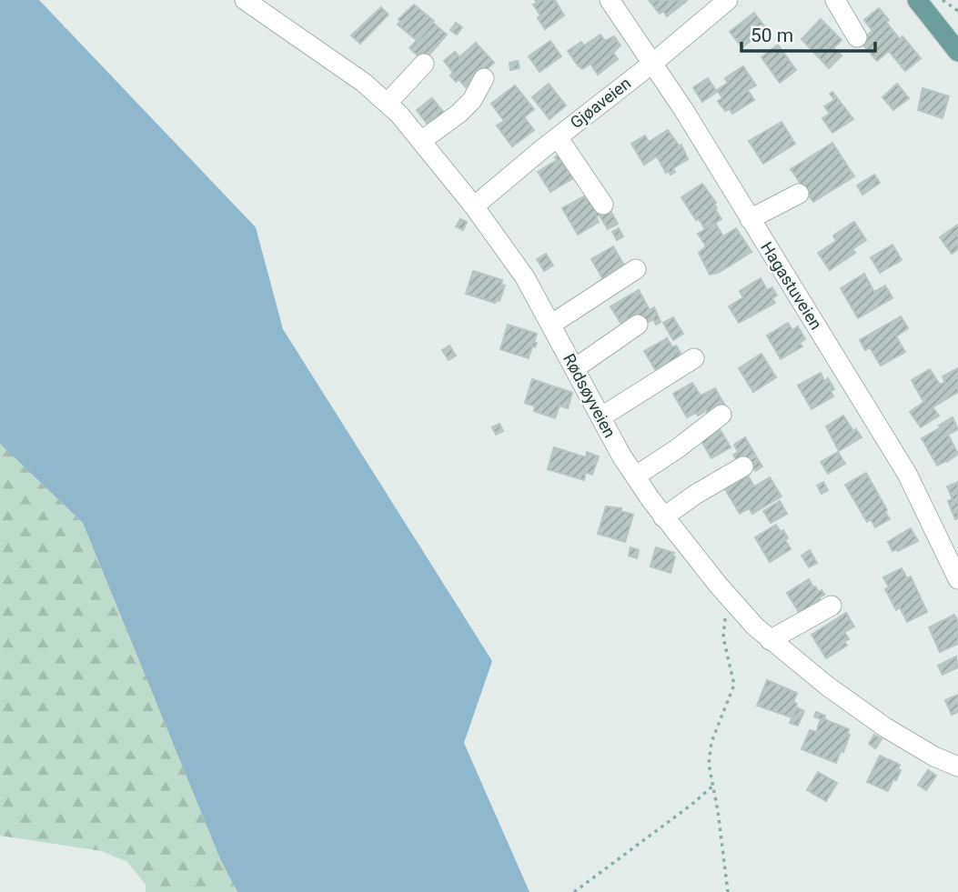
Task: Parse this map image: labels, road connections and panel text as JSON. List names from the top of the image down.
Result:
{
  "streets": {
    "street": ["Gjøaveien", "Hagastuveien", "Rødsøyveien"]
  },
  "crossings": [
    ["Gjøaveien", "Hagastuveien"],
    ["Gjøaveien", "Rødsøyveien"]
  ],
  "scale_bar": "50 m"
}
